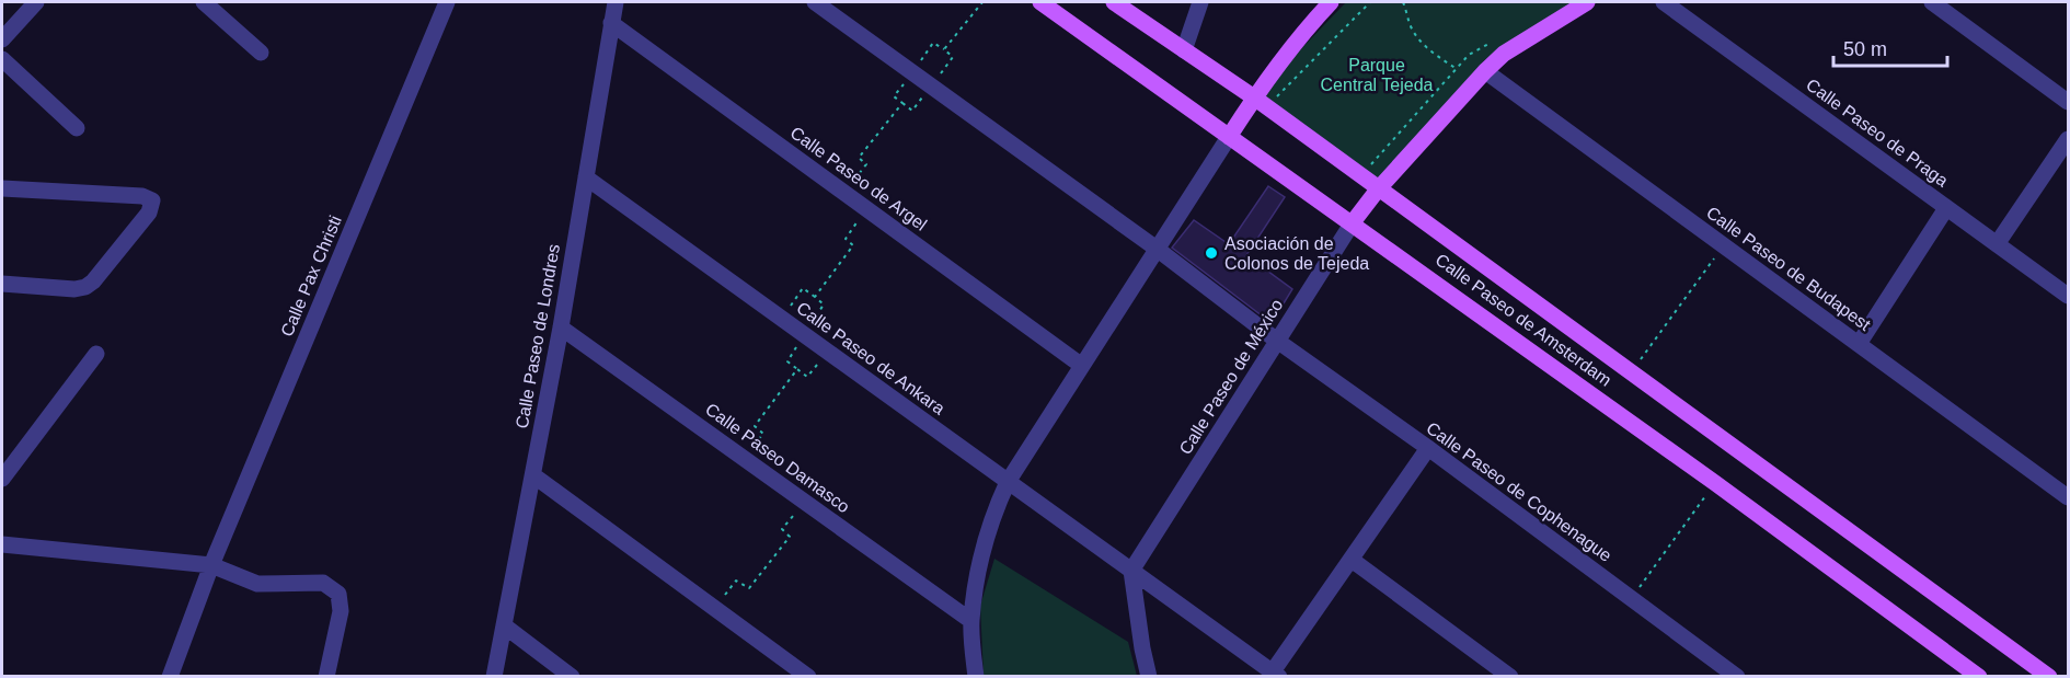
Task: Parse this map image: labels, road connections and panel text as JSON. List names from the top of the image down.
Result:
{
  "streets": {
    "main road": ["Calle Paseo de Amsterdam", "Calle Paseo de México"],
    "street": [
      "Calle Paseo de Praga",
      "Calle Paseo de Argel",
      "Calle Paseo de Budapest",
      "Calle Pax Christi",
      "Calle Paseo de Londres",
      "Calle Paseo de Ankara",
      "Calle Paseo Damasco",
      "Calle Paseo de Cophenague"
    ]
  },
  "crossings": [
    ["Calle Paseo de Argel", "Calle Paseo de Londres"],
    ["Calle Paseo de Budapest", "Calle Paseo de México"],
    ["Calle Paseo de Amsterdam", "Calle Paseo de México"],
    ["Calle Paseo de Londres", "Calle Paseo de Ankara"],
    ["Calle Paseo de Londres", "Calle Paseo Damasco"],
    ["Calle Paseo de Ankara", "Calle Paseo de México"],
    ["Calle Paseo de México", "Calle Paseo de Cophenague"]
  ],
  "parks": ["Parque Central Tejeda"],
  "places": ["Asociación de Colonos de Tejeda"],
  "scale_bar": "50 m"
}
